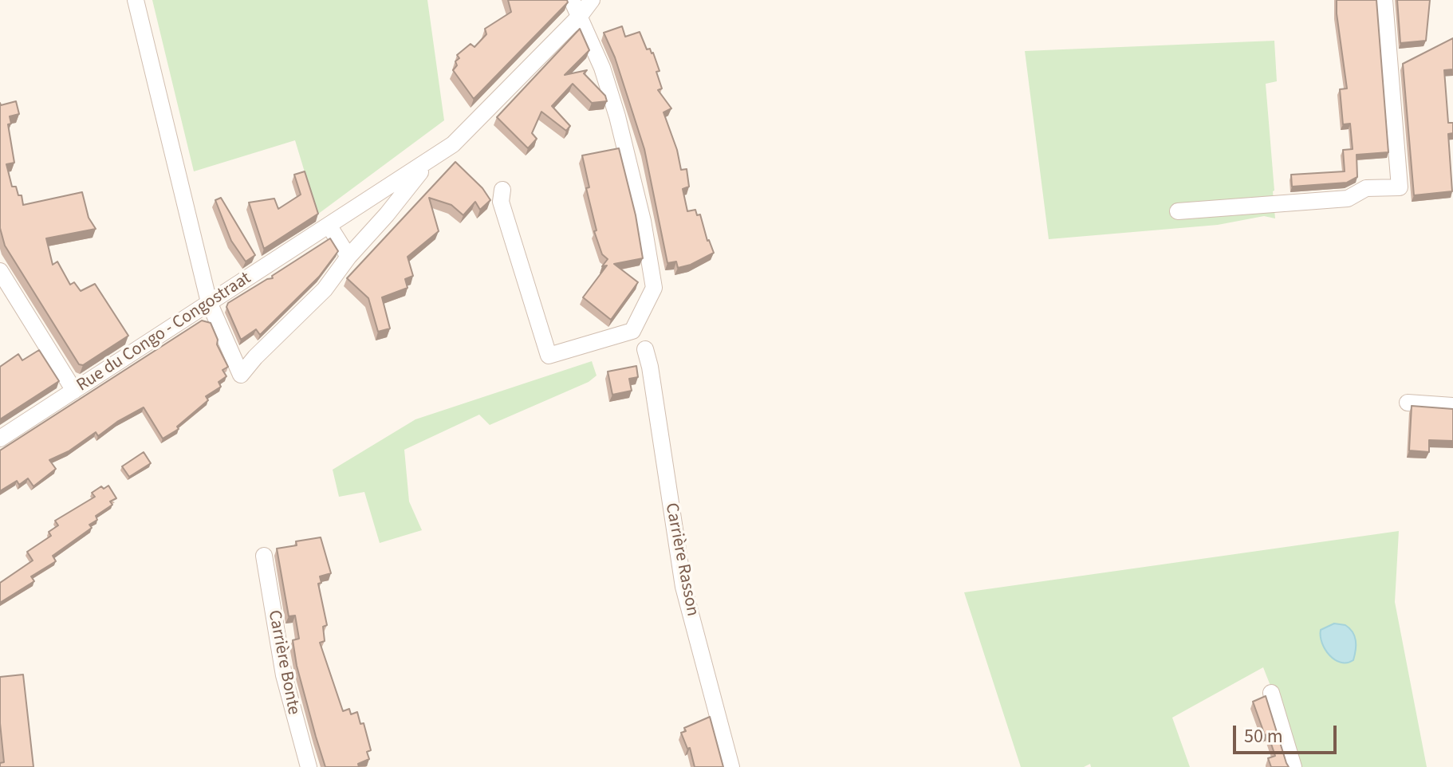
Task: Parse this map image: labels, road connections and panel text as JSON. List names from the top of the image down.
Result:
{
  "streets": {
    "street": ["Rue du Congo - Congostraat", "Carrière Rasson", "Carrière Bonte"]
  },
  "scale_bar": "50 m"
}
